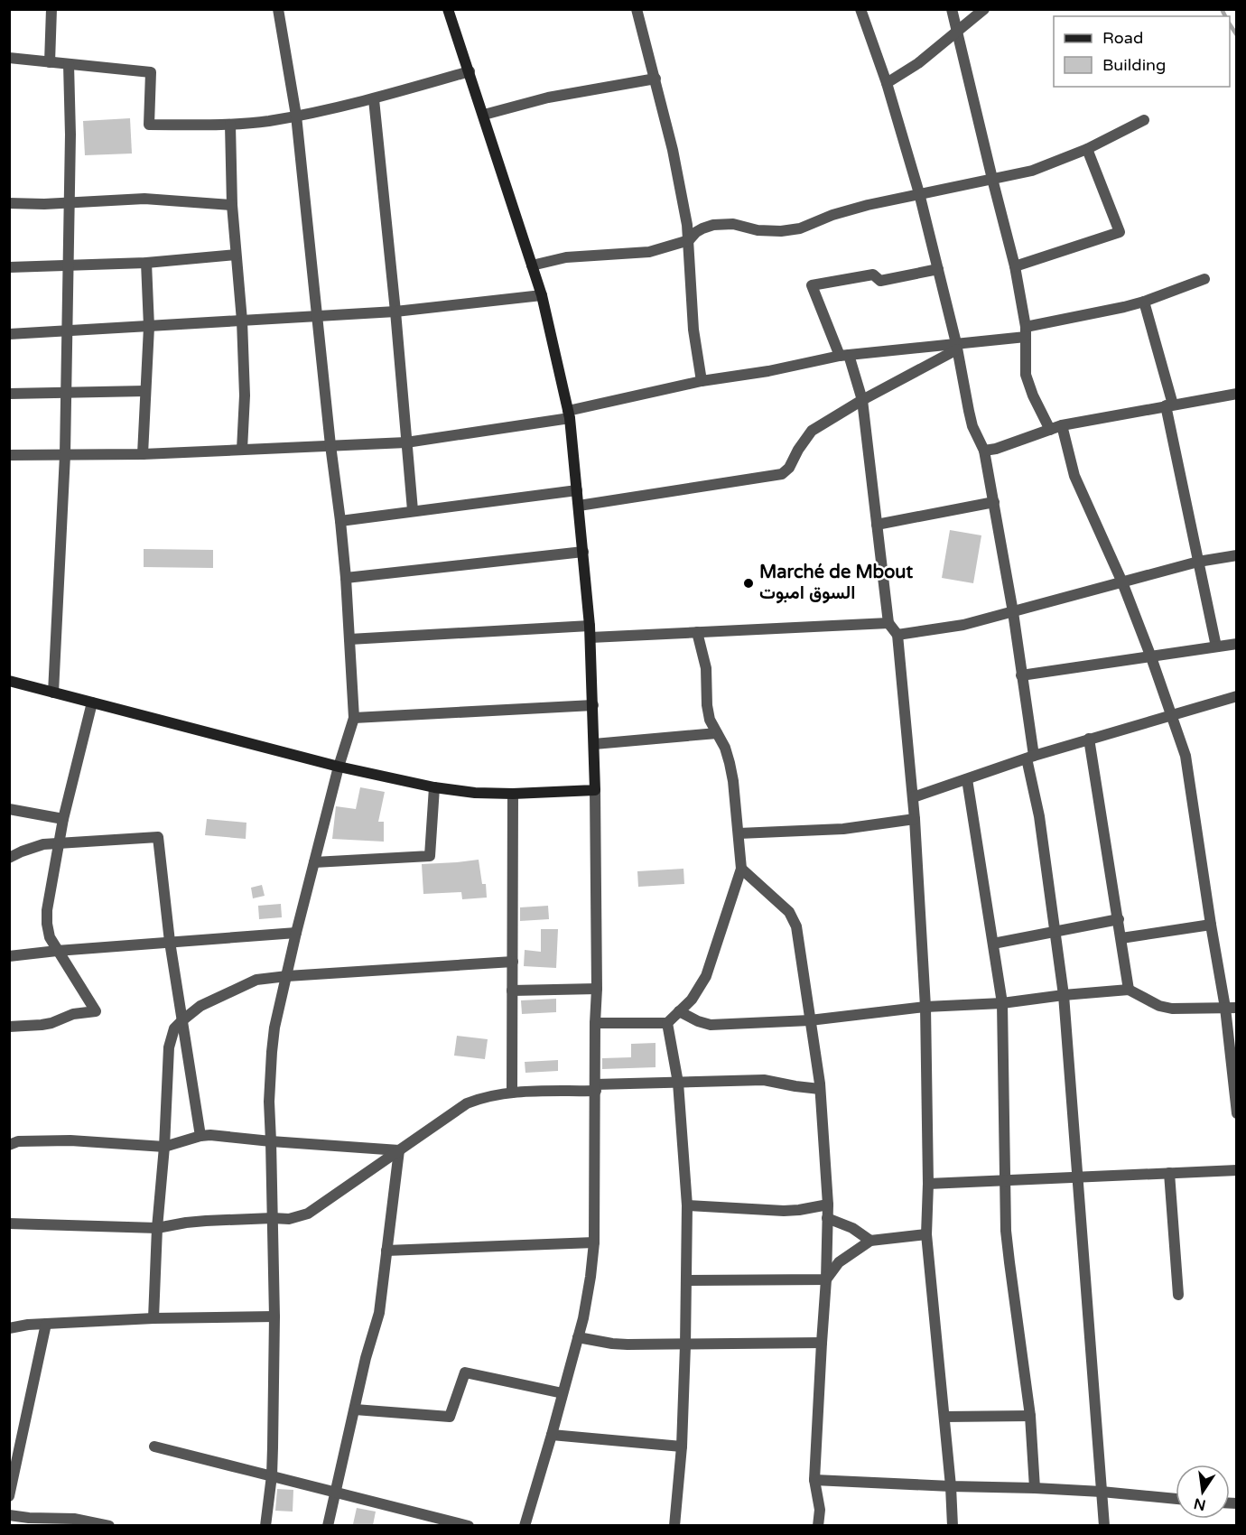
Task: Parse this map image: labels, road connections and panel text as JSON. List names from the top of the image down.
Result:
{
  "places": ["Marché de Mbout السوق امبوت"],
  "legend": ["Road", "Building"],
  "north": "bottom"
}
